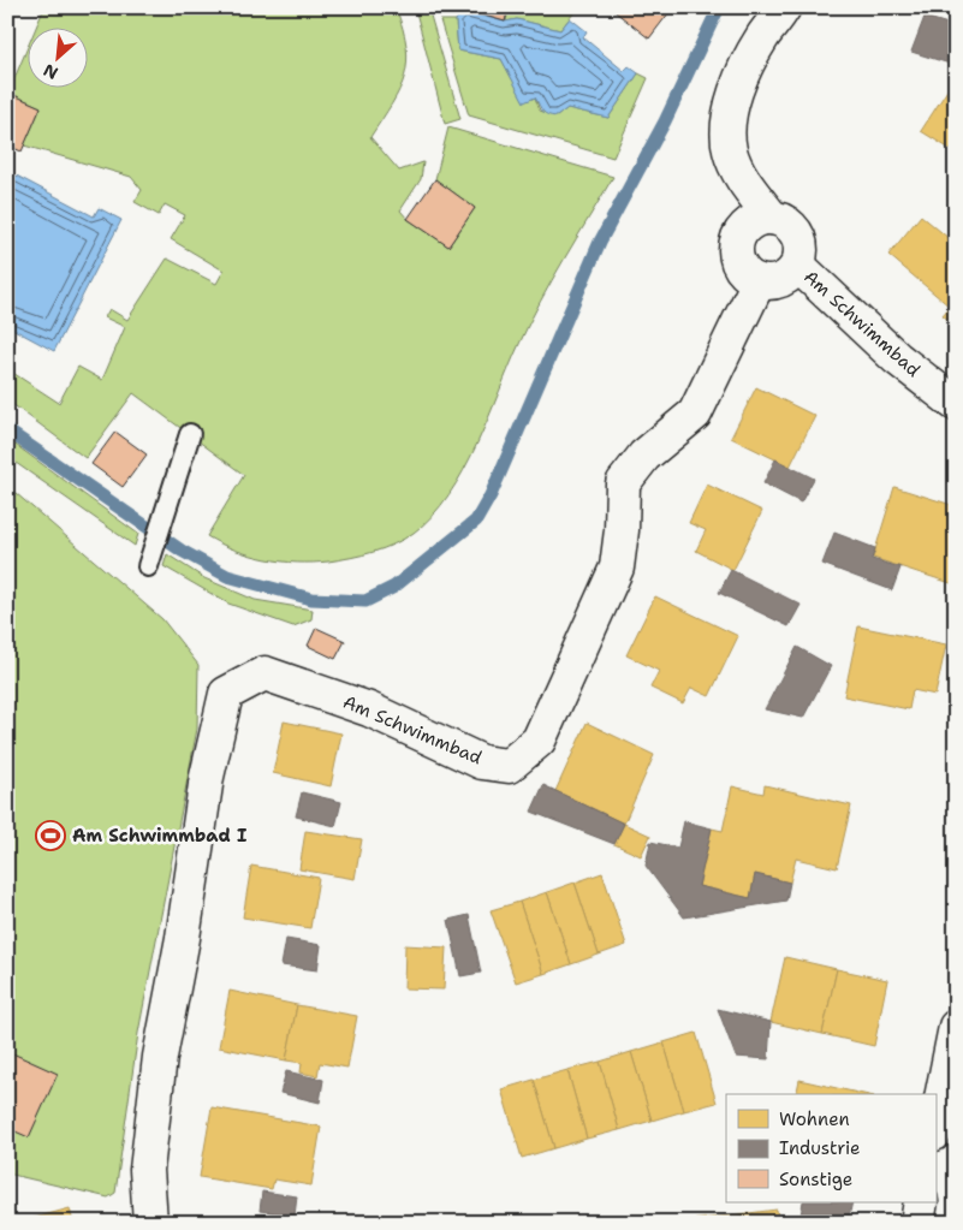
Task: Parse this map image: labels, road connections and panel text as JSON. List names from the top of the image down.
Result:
{
  "streets": {
    "street": ["Am Schwimmbad"]
  },
  "places": {
    "sports": ["Am Schwimmbad I"]
  },
  "legend": ["Wohnen", "Industrie", "Sonstige"],
  "north": "bottom left"
}
